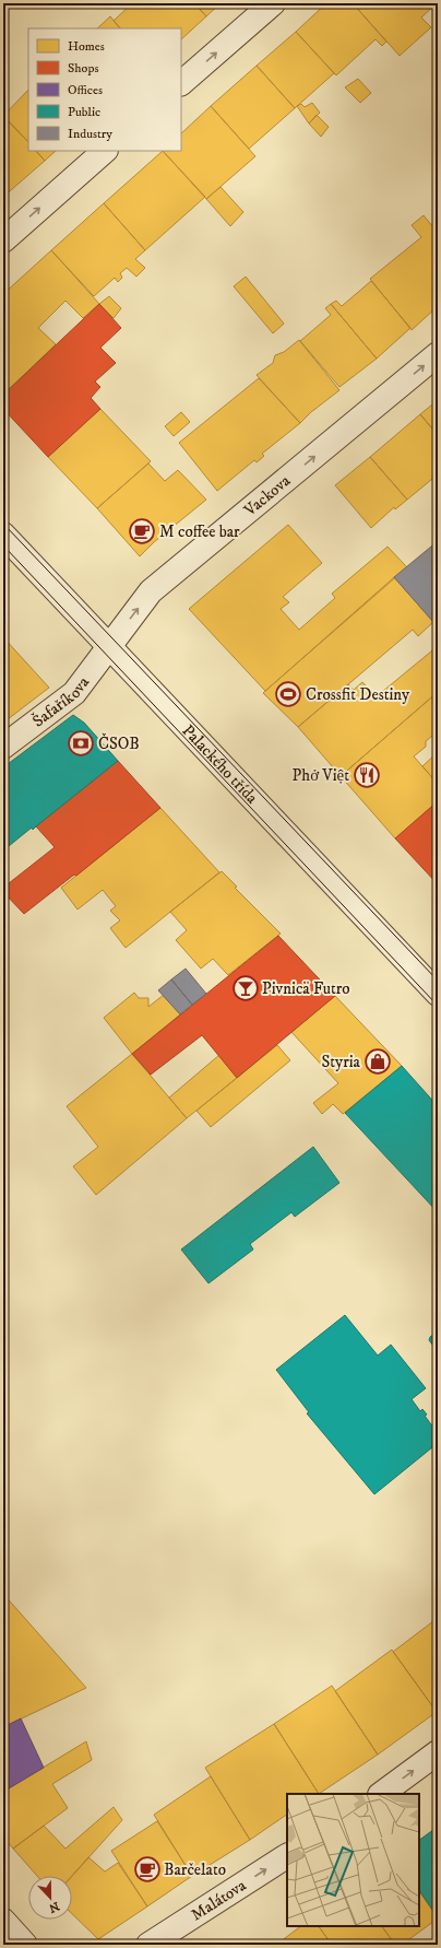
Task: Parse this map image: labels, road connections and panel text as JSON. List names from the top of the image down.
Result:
{
  "streets": {
    "street": [
      "Vackova",
      "Šafaříkova",
      "Palackého třída",
      "Malátova"
    ]
  },
  "crossings": [
    ["Vackova", "Šafaříkova"],
    ["Vackova", "Palackého třída"],
    ["Šafaříkova", "Palackého třída"]
  ],
  "one_way": ["Vackova", "Malátova"],
  "places": {
    "cafe": ["M coffee bar", "Barčelato"],
    "sports": ["Crossfit Destiny"],
    "bank": ["ČSOB"],
    "restaurant": ["Phở Việt"],
    "bar": ["Pivnicä Futro"],
    "shop": ["Styria"]
  },
  "legend": [
    "Homes",
    "Shops",
    "Offices",
    "Public",
    "Industry"
  ],
  "north": "bottom"
}
